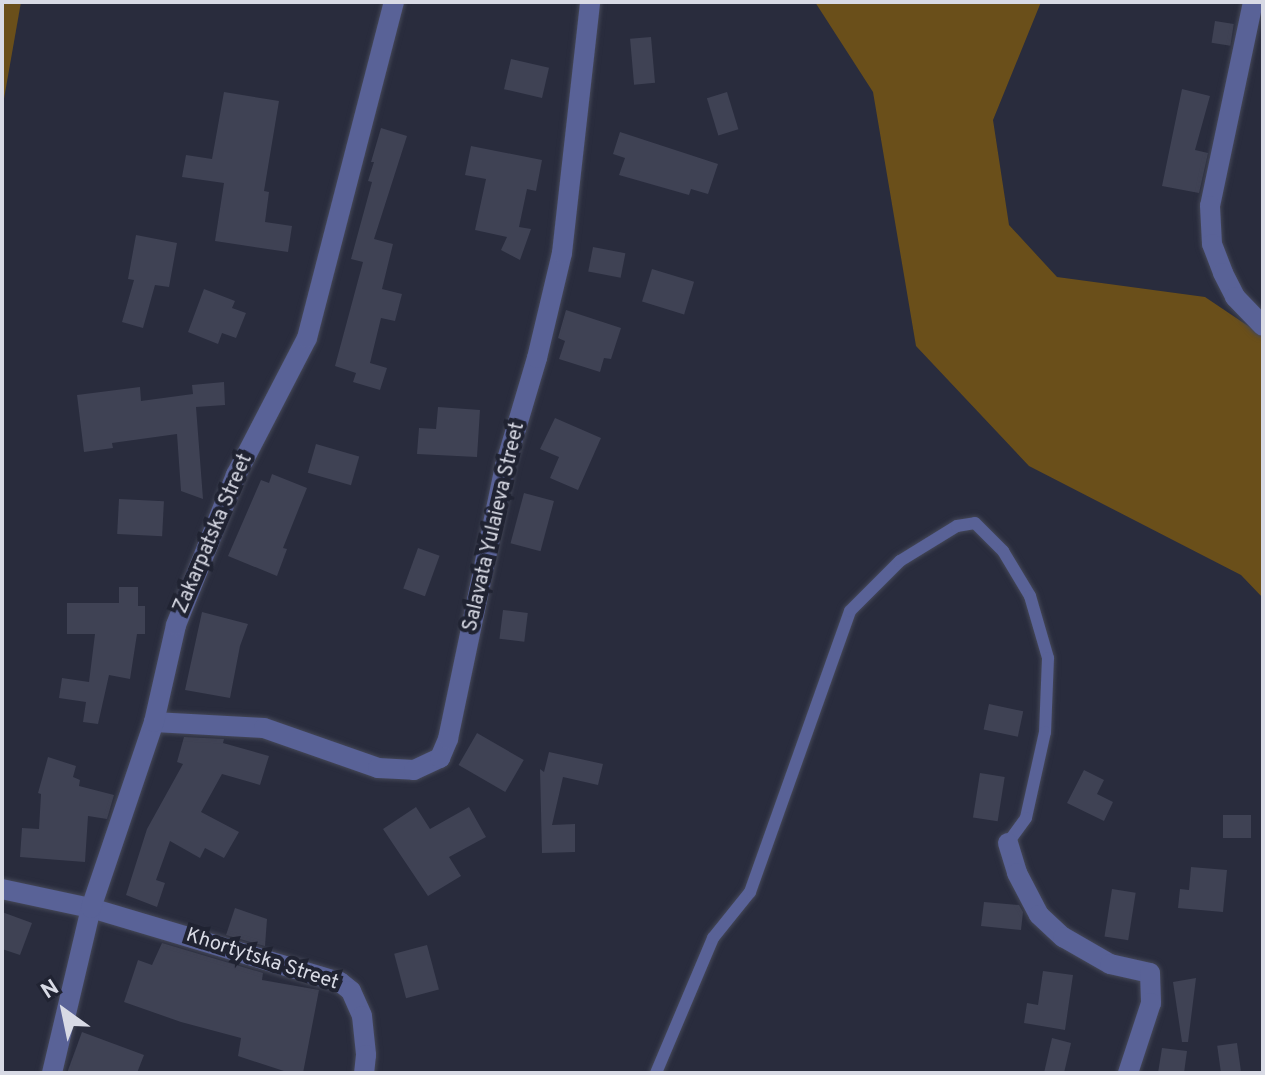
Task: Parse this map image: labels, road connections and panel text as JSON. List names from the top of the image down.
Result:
{
  "streets": {
    "street": ["Salavata Yulaieva Street", "Zakarpatska Street", "Khortytska Street"]
  },
  "crossings": [
    ["Salavata Yulaieva Street", "Zakarpatska Street"],
    ["Zakarpatska Street", "Khortytska Street"]
  ],
  "north": "top left"
}
